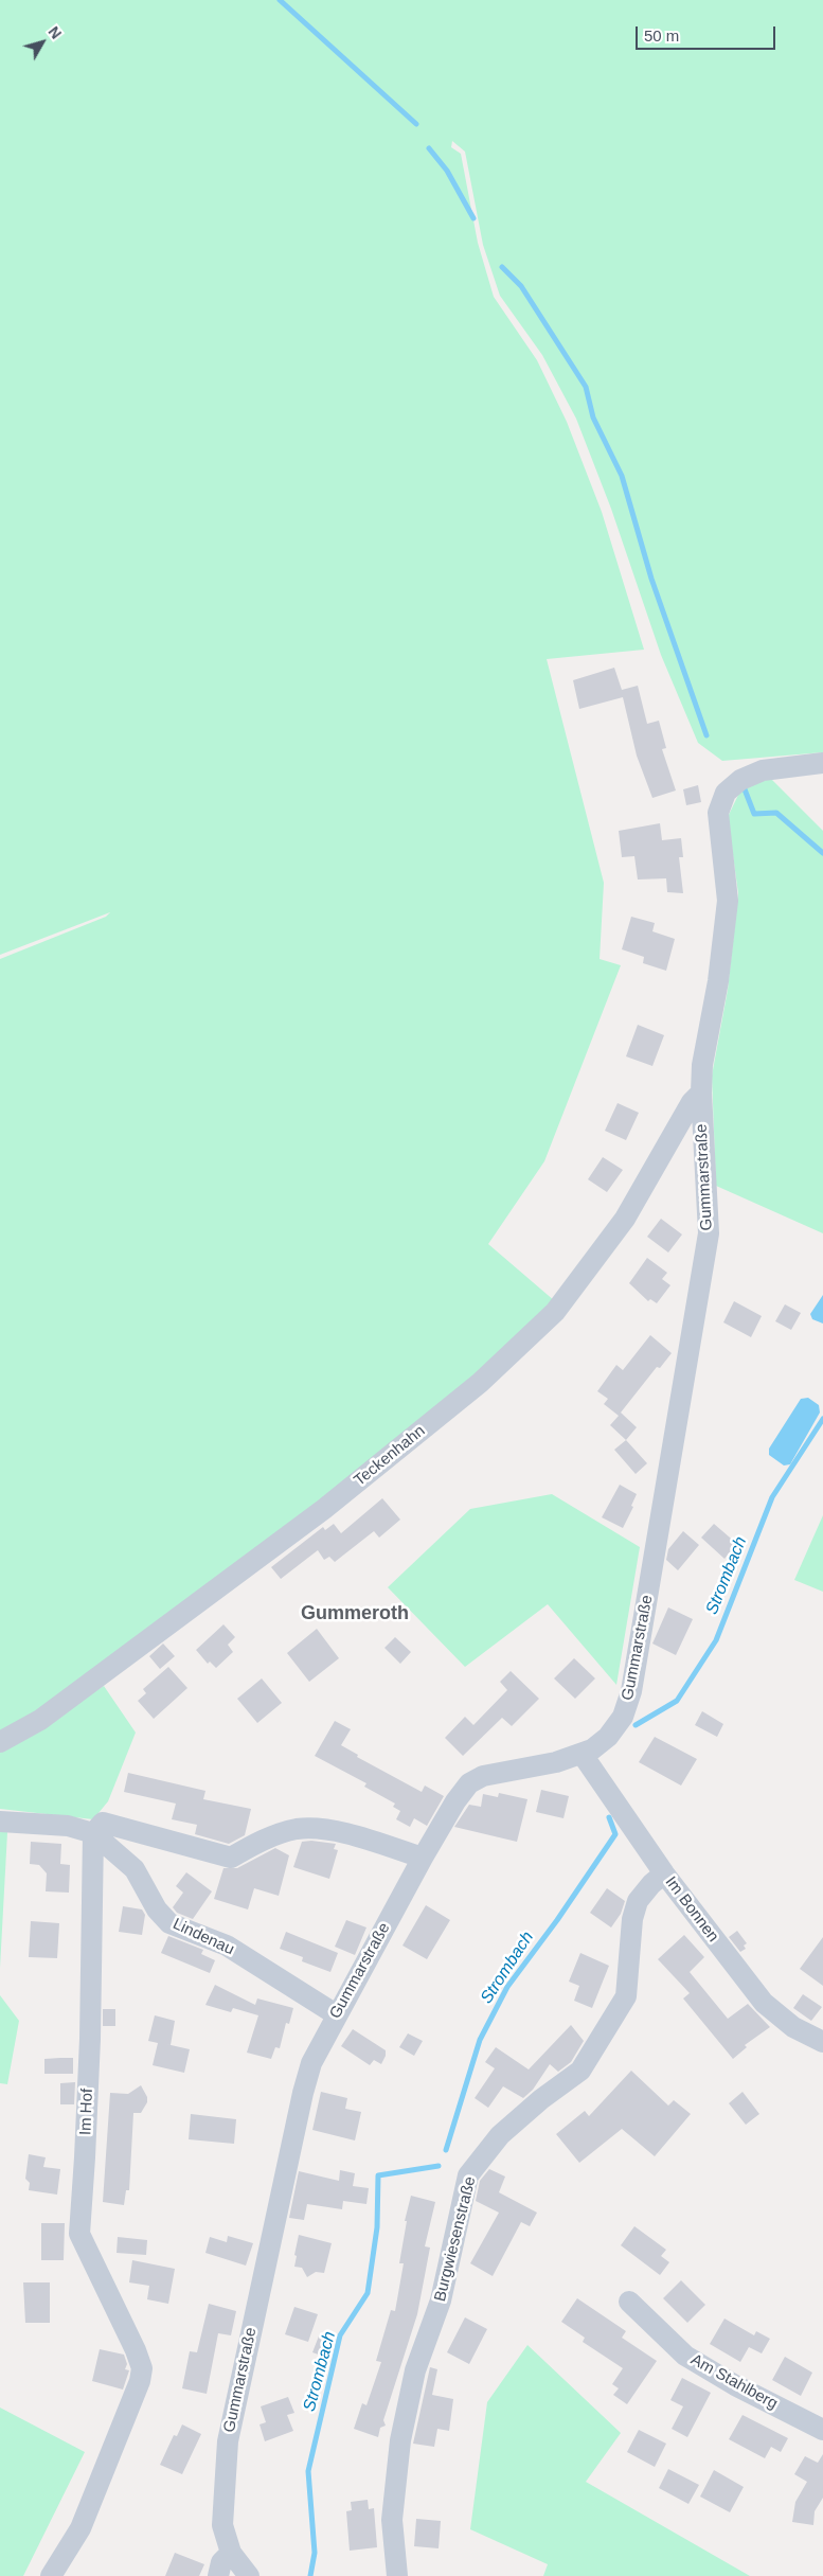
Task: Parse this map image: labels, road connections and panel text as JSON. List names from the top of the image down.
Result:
{
  "streets": {
    "street": [
      "Gummarstraße",
      "Teckenhahn",
      "Im Bonnen",
      "Lindenau",
      "Im Hof",
      "Burgwiesenstraße",
      "Am Stahlberg"
    ]
  },
  "crossings": [
    ["Gummarstraße", "Teckenhahn"],
    ["Gummarstraße", "Im Bonnen"],
    ["Gummarstraße", "Lindenau"],
    ["Im Bonnen", "Burgwiesenstraße"],
    ["Lindenau", "Im Hof"]
  ],
  "districts": ["Gummeroth"],
  "water": ["Strombach"],
  "scale_bar": "50 m",
  "north": "top right"
}
